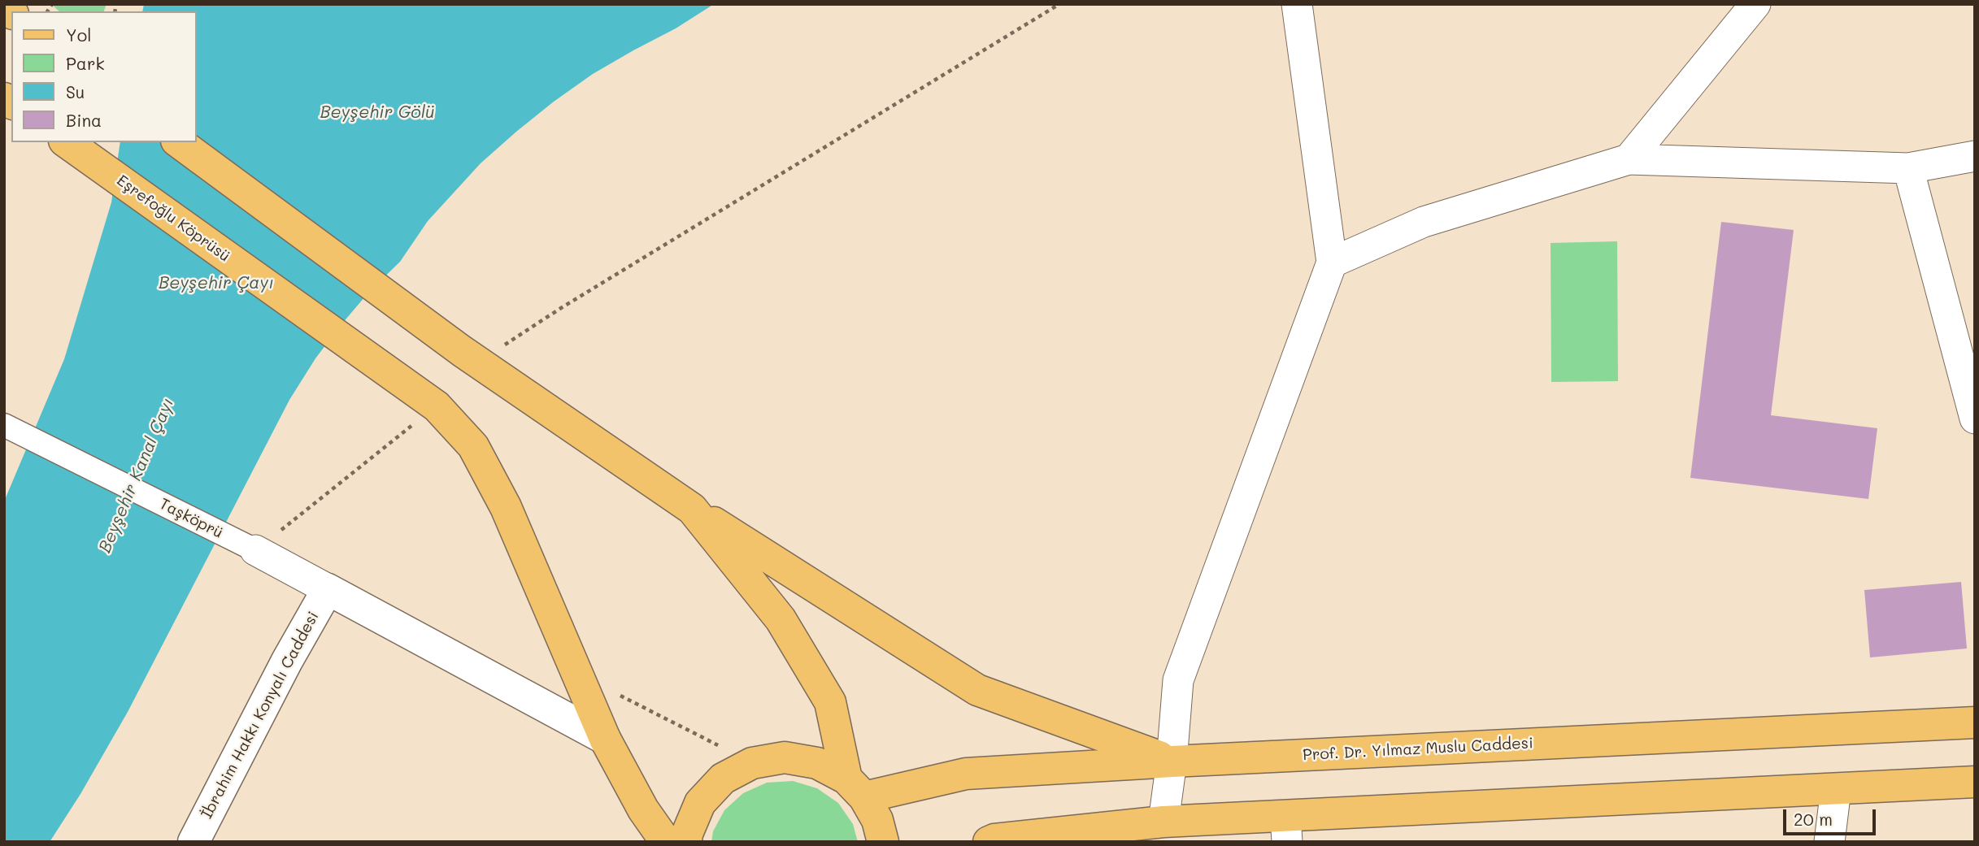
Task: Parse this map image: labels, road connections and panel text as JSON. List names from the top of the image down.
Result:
{
  "streets": {
    "main road": ["Eşrefoğlu Köprüsü", "Prof. Dr. Yılmaz Muslu Caddesi"],
    "street": ["Taşköprü", "İbrahim Hakkı Konyalı Caddesi"]
  },
  "water": ["Beyşehir Gölü", "Beyşehir Çayı", "Beyşehir Kanal Çayı"],
  "legend": [
    "Yol",
    "Park",
    "Su",
    "Bina"
  ],
  "scale_bar": "20 m"
}
